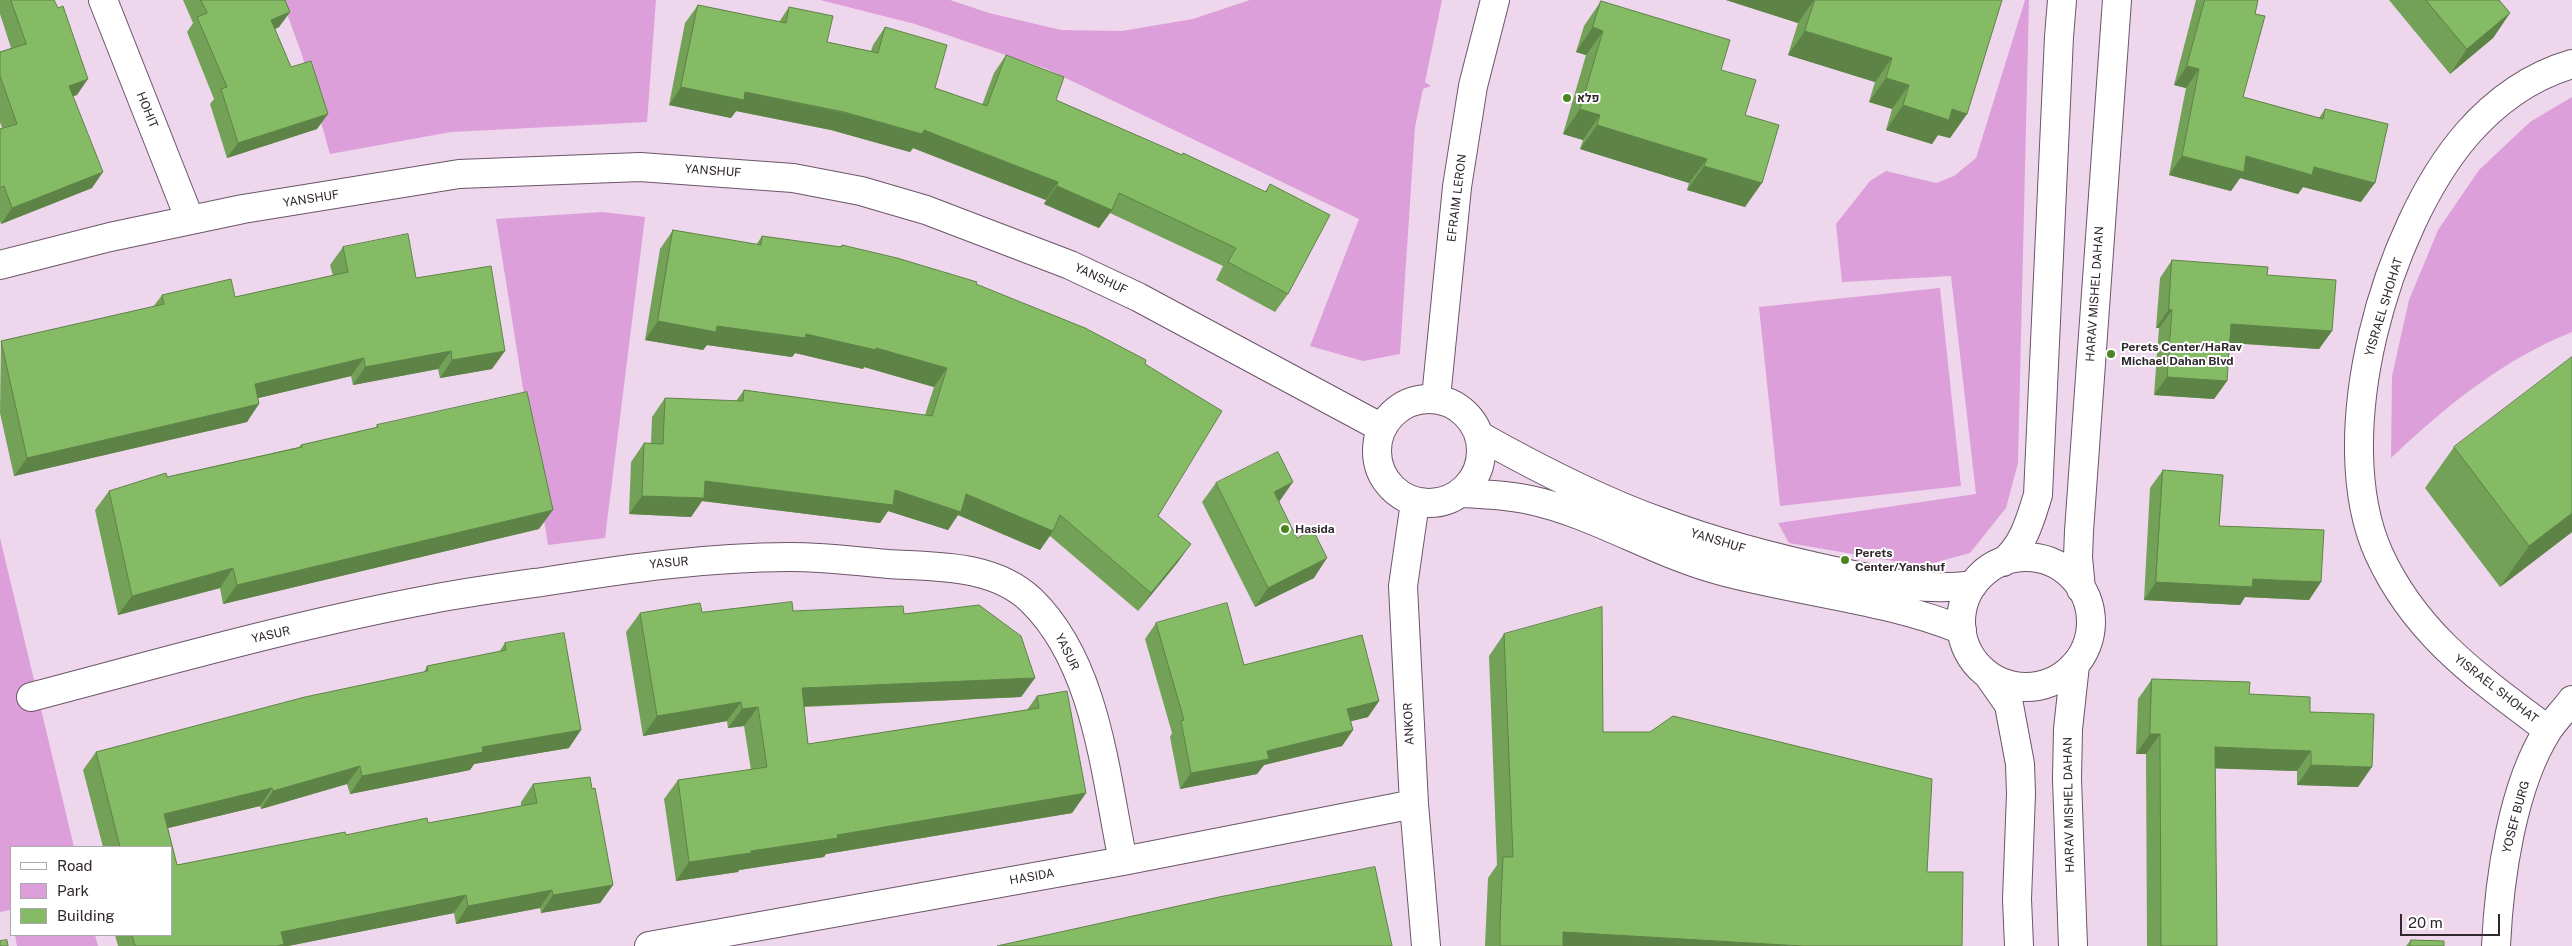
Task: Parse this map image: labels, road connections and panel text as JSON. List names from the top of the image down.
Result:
{
  "streets": {
    "street": [
      "HOHIT",
      "YANSHUF",
      "EFRAIM LERON",
      "HARAV MISHEL DAHAN",
      "YISRAEL SHOHAT",
      "YASUR",
      "ANKOR",
      "YOSEF BURG",
      "HASIDA"
    ]
  },
  "crossings": [
    ["HOHIT", "YANSHUF"],
    ["YANSHUF", "EFRAIM LERON"],
    ["YANSHUF", "HARAV MISHEL DAHAN"],
    ["YANSHUF", "ANKOR"],
    ["EFRAIM LERON", "ANKOR"],
    ["YISRAEL SHOHAT", "YOSEF BURG"],
    ["YASUR", "HASIDA"],
    ["ANKOR", "HASIDA"]
  ],
  "places": [
    "פלא",
    "Perets Center/HaRav Michael Dahan Blvd",
    "Hasida",
    "Perets Center/Yanshuf"
  ],
  "legend": ["Road", "Park", "Building"],
  "scale_bar": "20 m"
}
